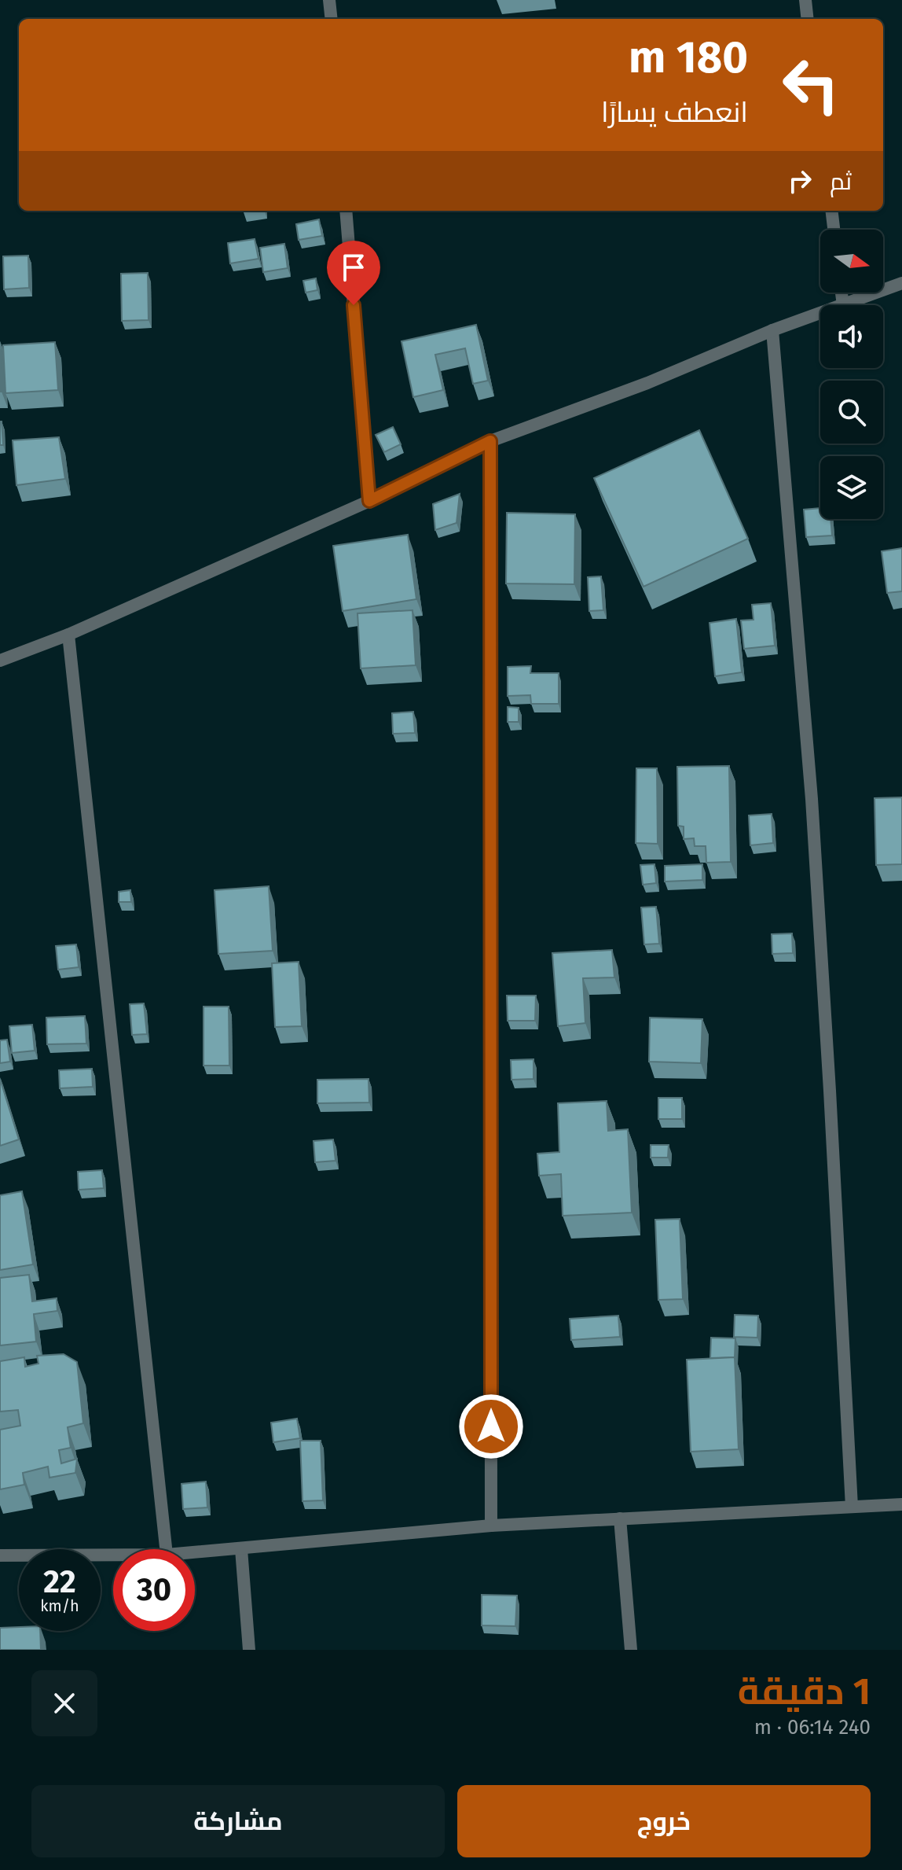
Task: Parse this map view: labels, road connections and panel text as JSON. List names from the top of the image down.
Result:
{
  "north": "right",
  "page": {
    "turn": ["180 m", "انعطف يسارًا"],
    "then": "ثم",
    "speed": "22 km/h",
    "limit": "30",
    "heading": ["1 دقيقة", "240 m · 06:14"],
    "buttons": ["خروج", "مشاركة"]
  }
}
